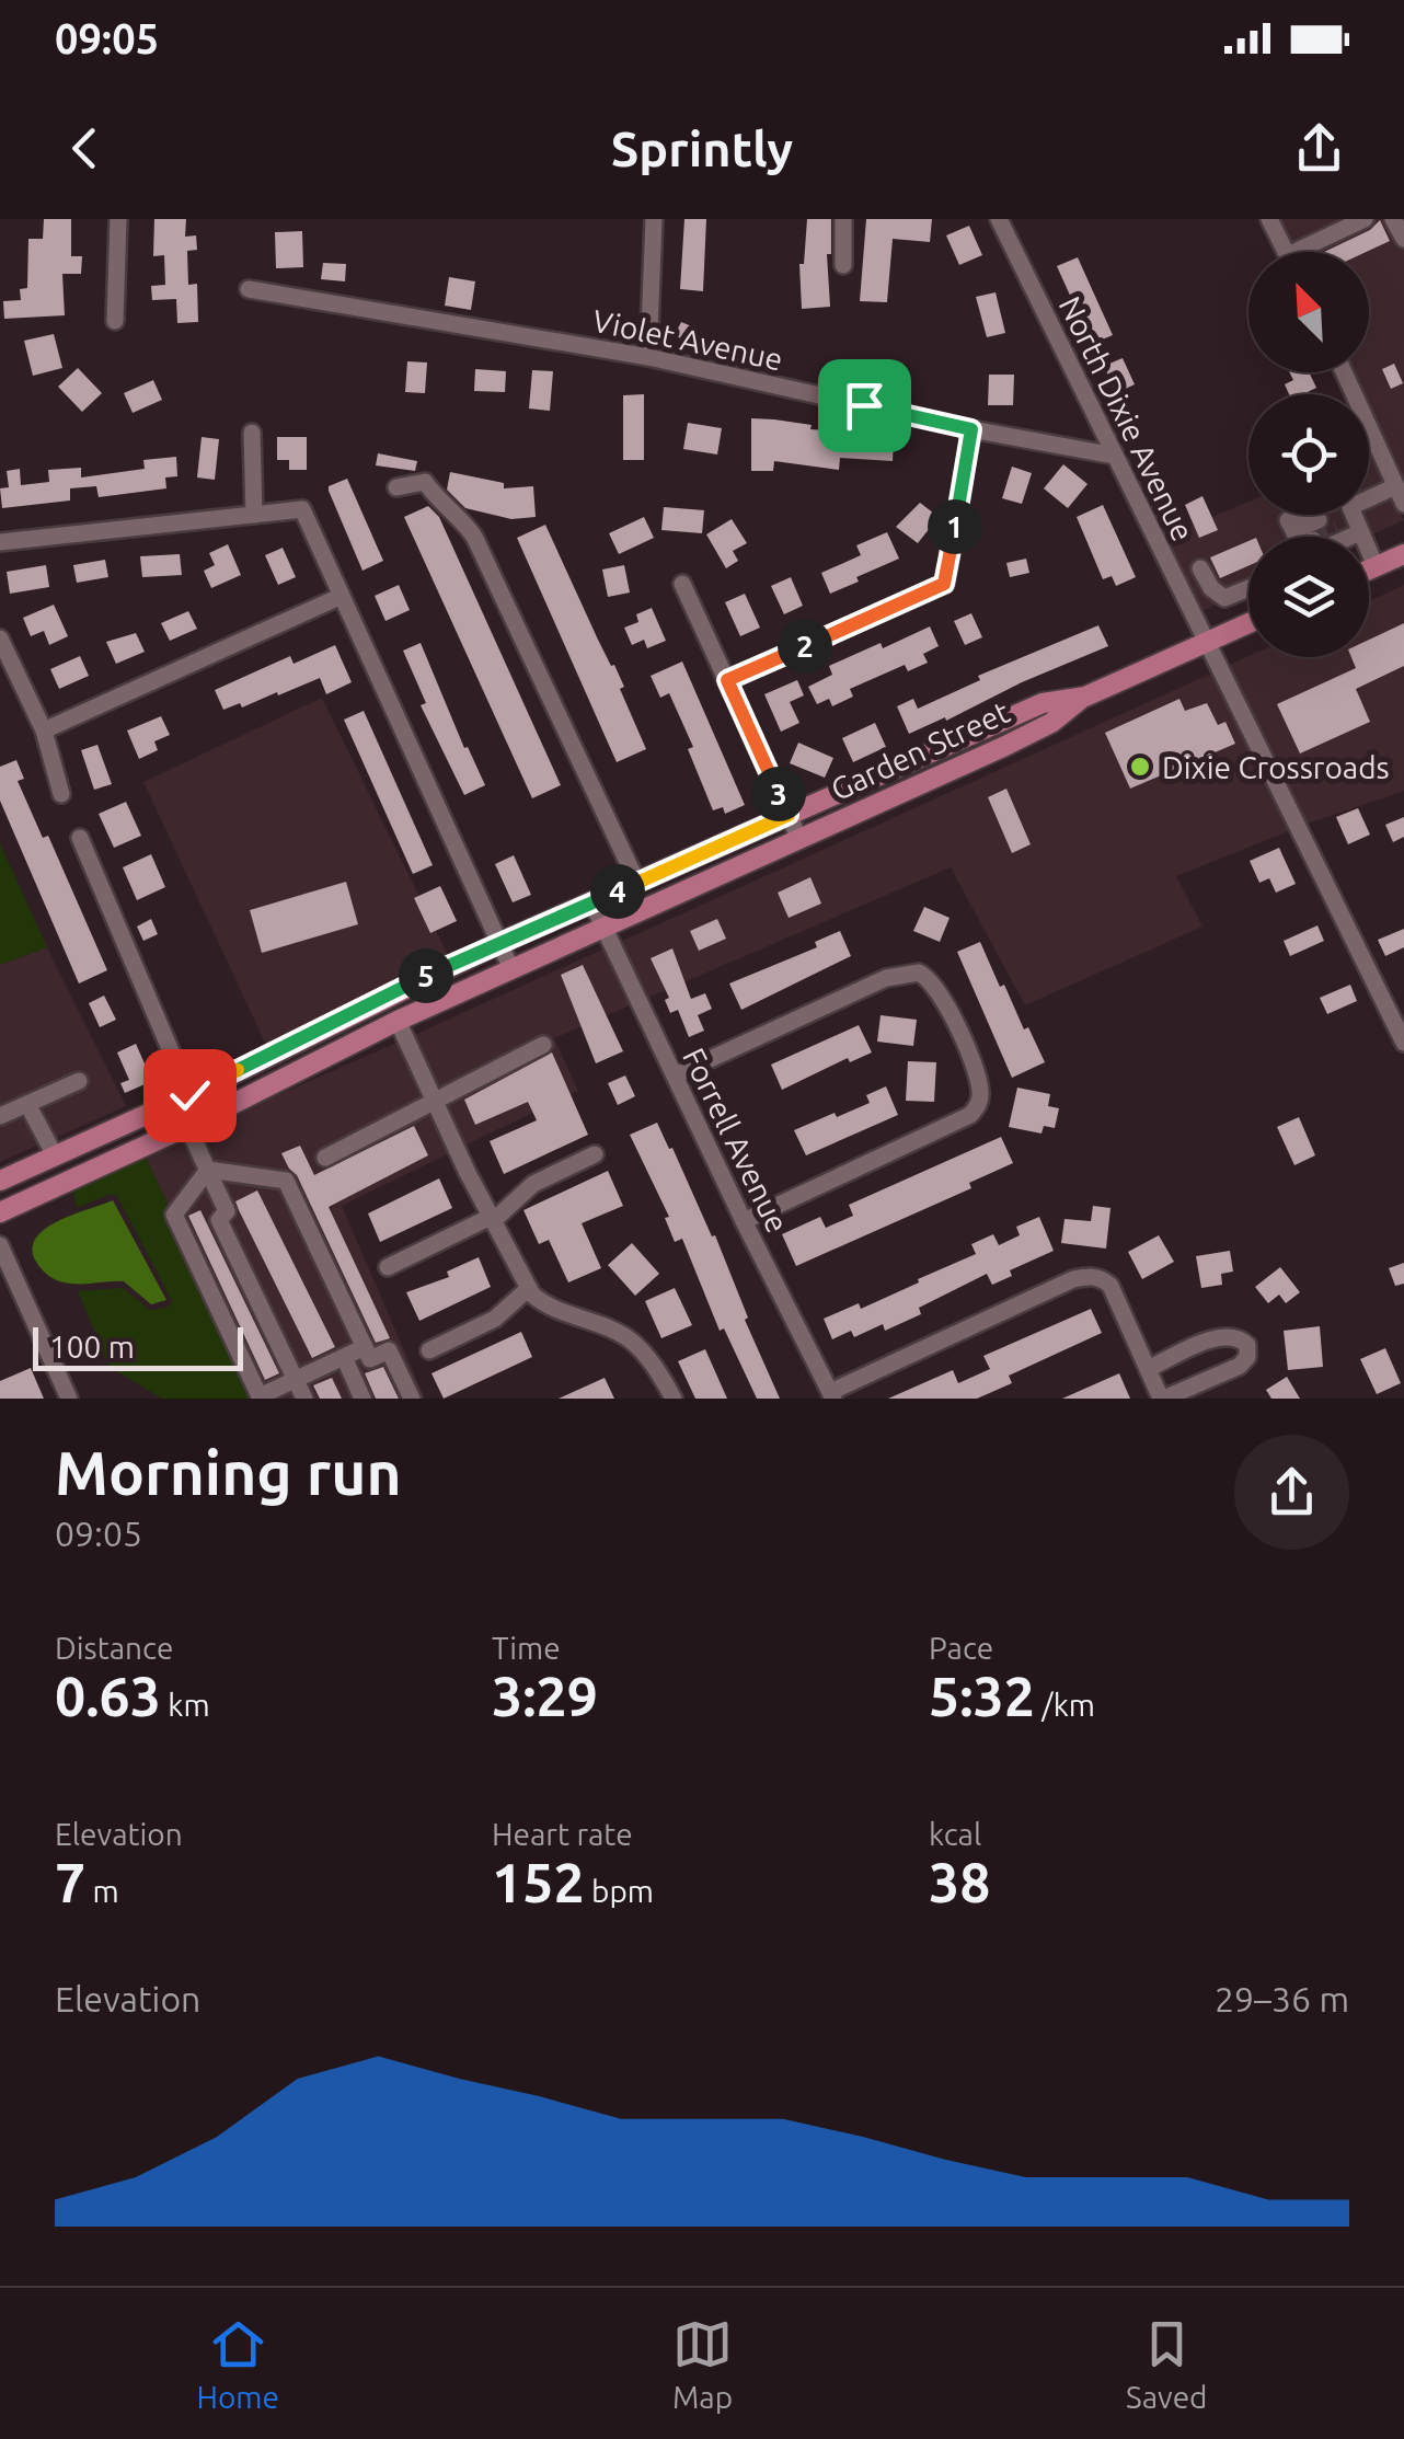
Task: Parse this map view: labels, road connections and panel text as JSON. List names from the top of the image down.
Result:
{
  "streets": {
    "main road": ["Garden Street"],
    "street": ["Violet Avenue", "North Dixie Avenue", "Forrell Avenue"]
  },
  "crossings": [
    ["Violet Avenue", "North Dixie Avenue"],
    ["North Dixie Avenue", "Garden Street"],
    ["Garden Street", "Forrell Avenue"]
  ],
  "places": ["Dixie Crossroads"],
  "scale_bar": "100 m",
  "north": "top left",
  "page": {
    "status": "09:05",
    "header": "Sprintly",
    "pins": [
      "1",
      "2",
      "3",
      "4",
      "5"
    ],
    "scale": "100 m",
    "heading": ["Morning run", "09:05"],
    "stats": [
      ["Distance", "0.63 km"],
      ["Time", "3:29"],
      ["Pace", "5:32 /km"],
      ["Elevation", "7 m"],
      ["Heart rate", "152 bpm"],
      ["kcal", "38"]
    ],
    "chart": ["Elevation", "29–36 m"],
    "tabs": ["Home", "Map", "Saved"]
  }
}
